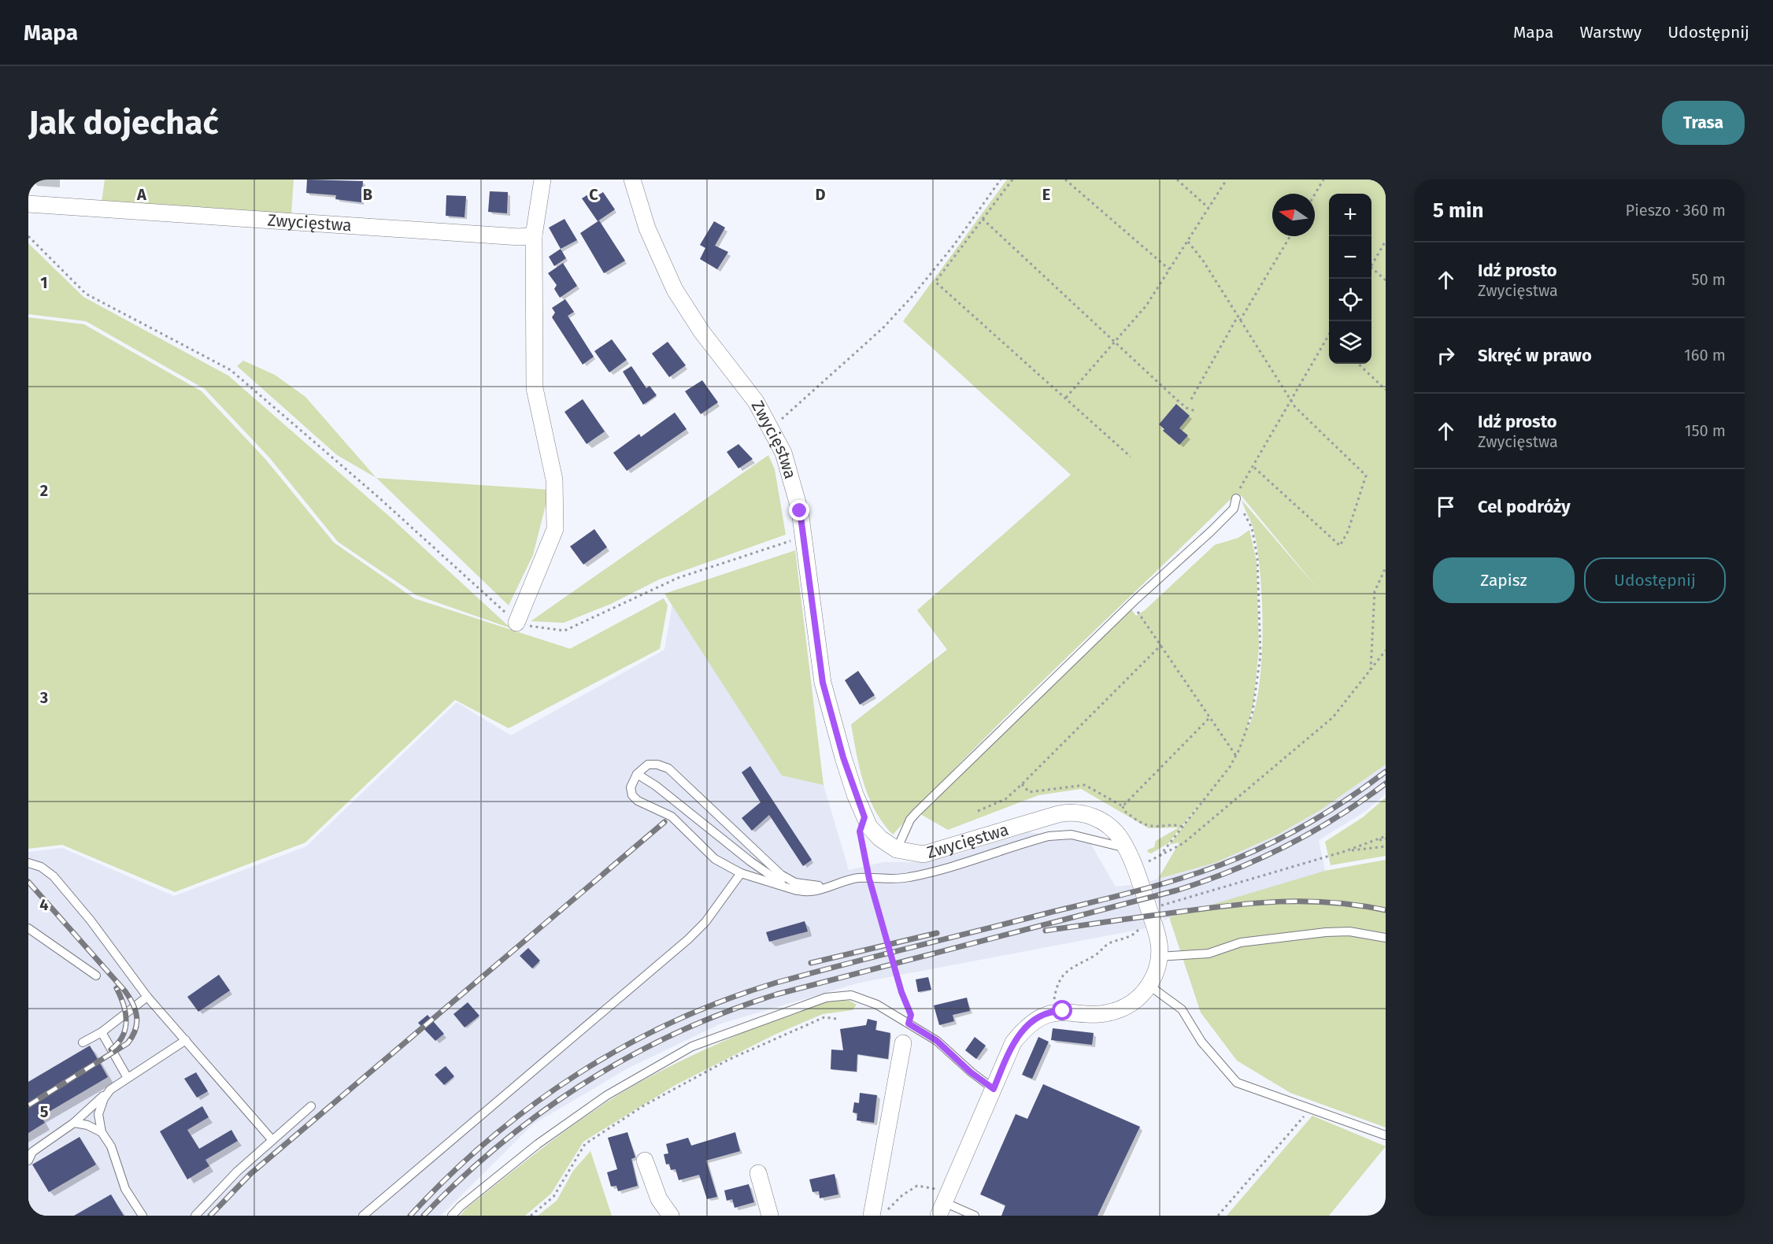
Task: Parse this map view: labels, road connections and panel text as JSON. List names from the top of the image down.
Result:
{
  "streets": {
    "street": ["Zwycięstwa"]
  },
  "north": "left",
  "page": {
    "header": "Mapa",
    "nav": ["Mapa", "Warstwy", "Udostępnij"],
    "buttons": [
      "Trasa",
      ["Zapisz", "Udostępnij"]
    ],
    "title": "Jak dojechać",
    "heading": ["5 min", "Pieszo · 360 m"],
    "map_buttons": ["+", "−"],
    "list": [
      ["Idź prosto", "Zwycięstwa", "50 m"],
      ["Skręć w prawo", "160 m"],
      ["Idź prosto", "Zwycięstwa", "150 m"],
      "Cel podróży"
    ]
  },
  "grid": {
    "columns": [
      "A",
      "B",
      "C",
      "D",
      "E"
    ],
    "rows": [
      "1",
      "2",
      "3",
      "4",
      "5"
    ]
  }
}
